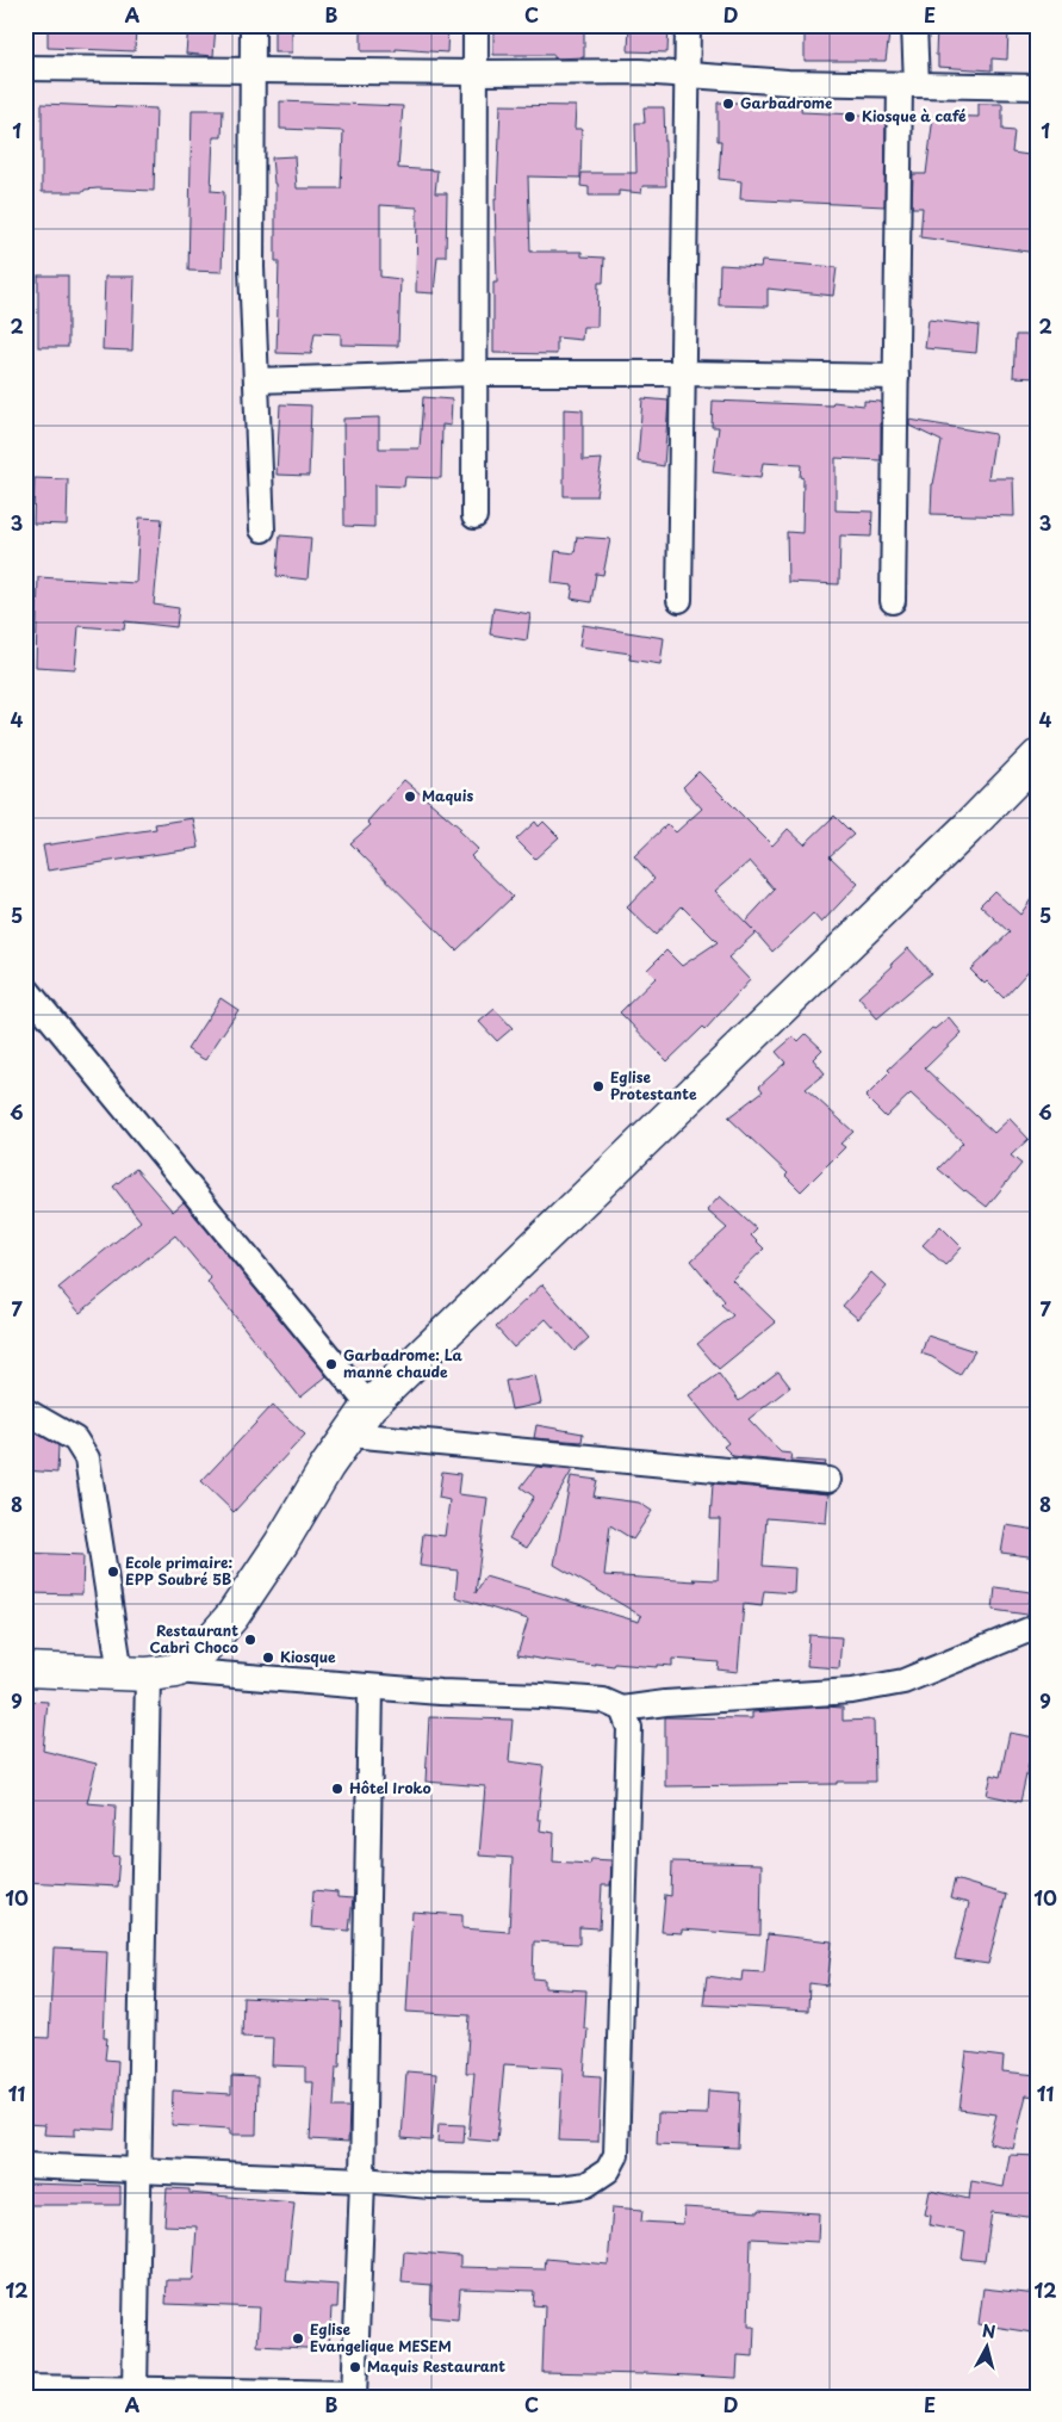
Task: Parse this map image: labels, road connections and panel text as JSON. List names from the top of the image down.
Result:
{
  "places": [
    "Garbadrome",
    "Kiosque à café",
    "Maquis",
    "Eglise Protestante",
    "Garbadrome: La manne chaude",
    "Ecole primaire: EPP Soubré 5B",
    "Restaurant Cabri Choco",
    "Kiosque",
    "Hôtel Iroko",
    "Eglise Evangelique MESEM",
    "Maquis Restaurant"
  ],
  "north": "top",
  "grid": {
    "columns": [
      "A",
      "B",
      "C",
      "D",
      "E"
    ],
    "rows": [
      "1",
      "2",
      "3",
      "4",
      "5",
      "6",
      "7",
      "8",
      "9",
      "10",
      "11",
      "12"
    ]
  }
}
